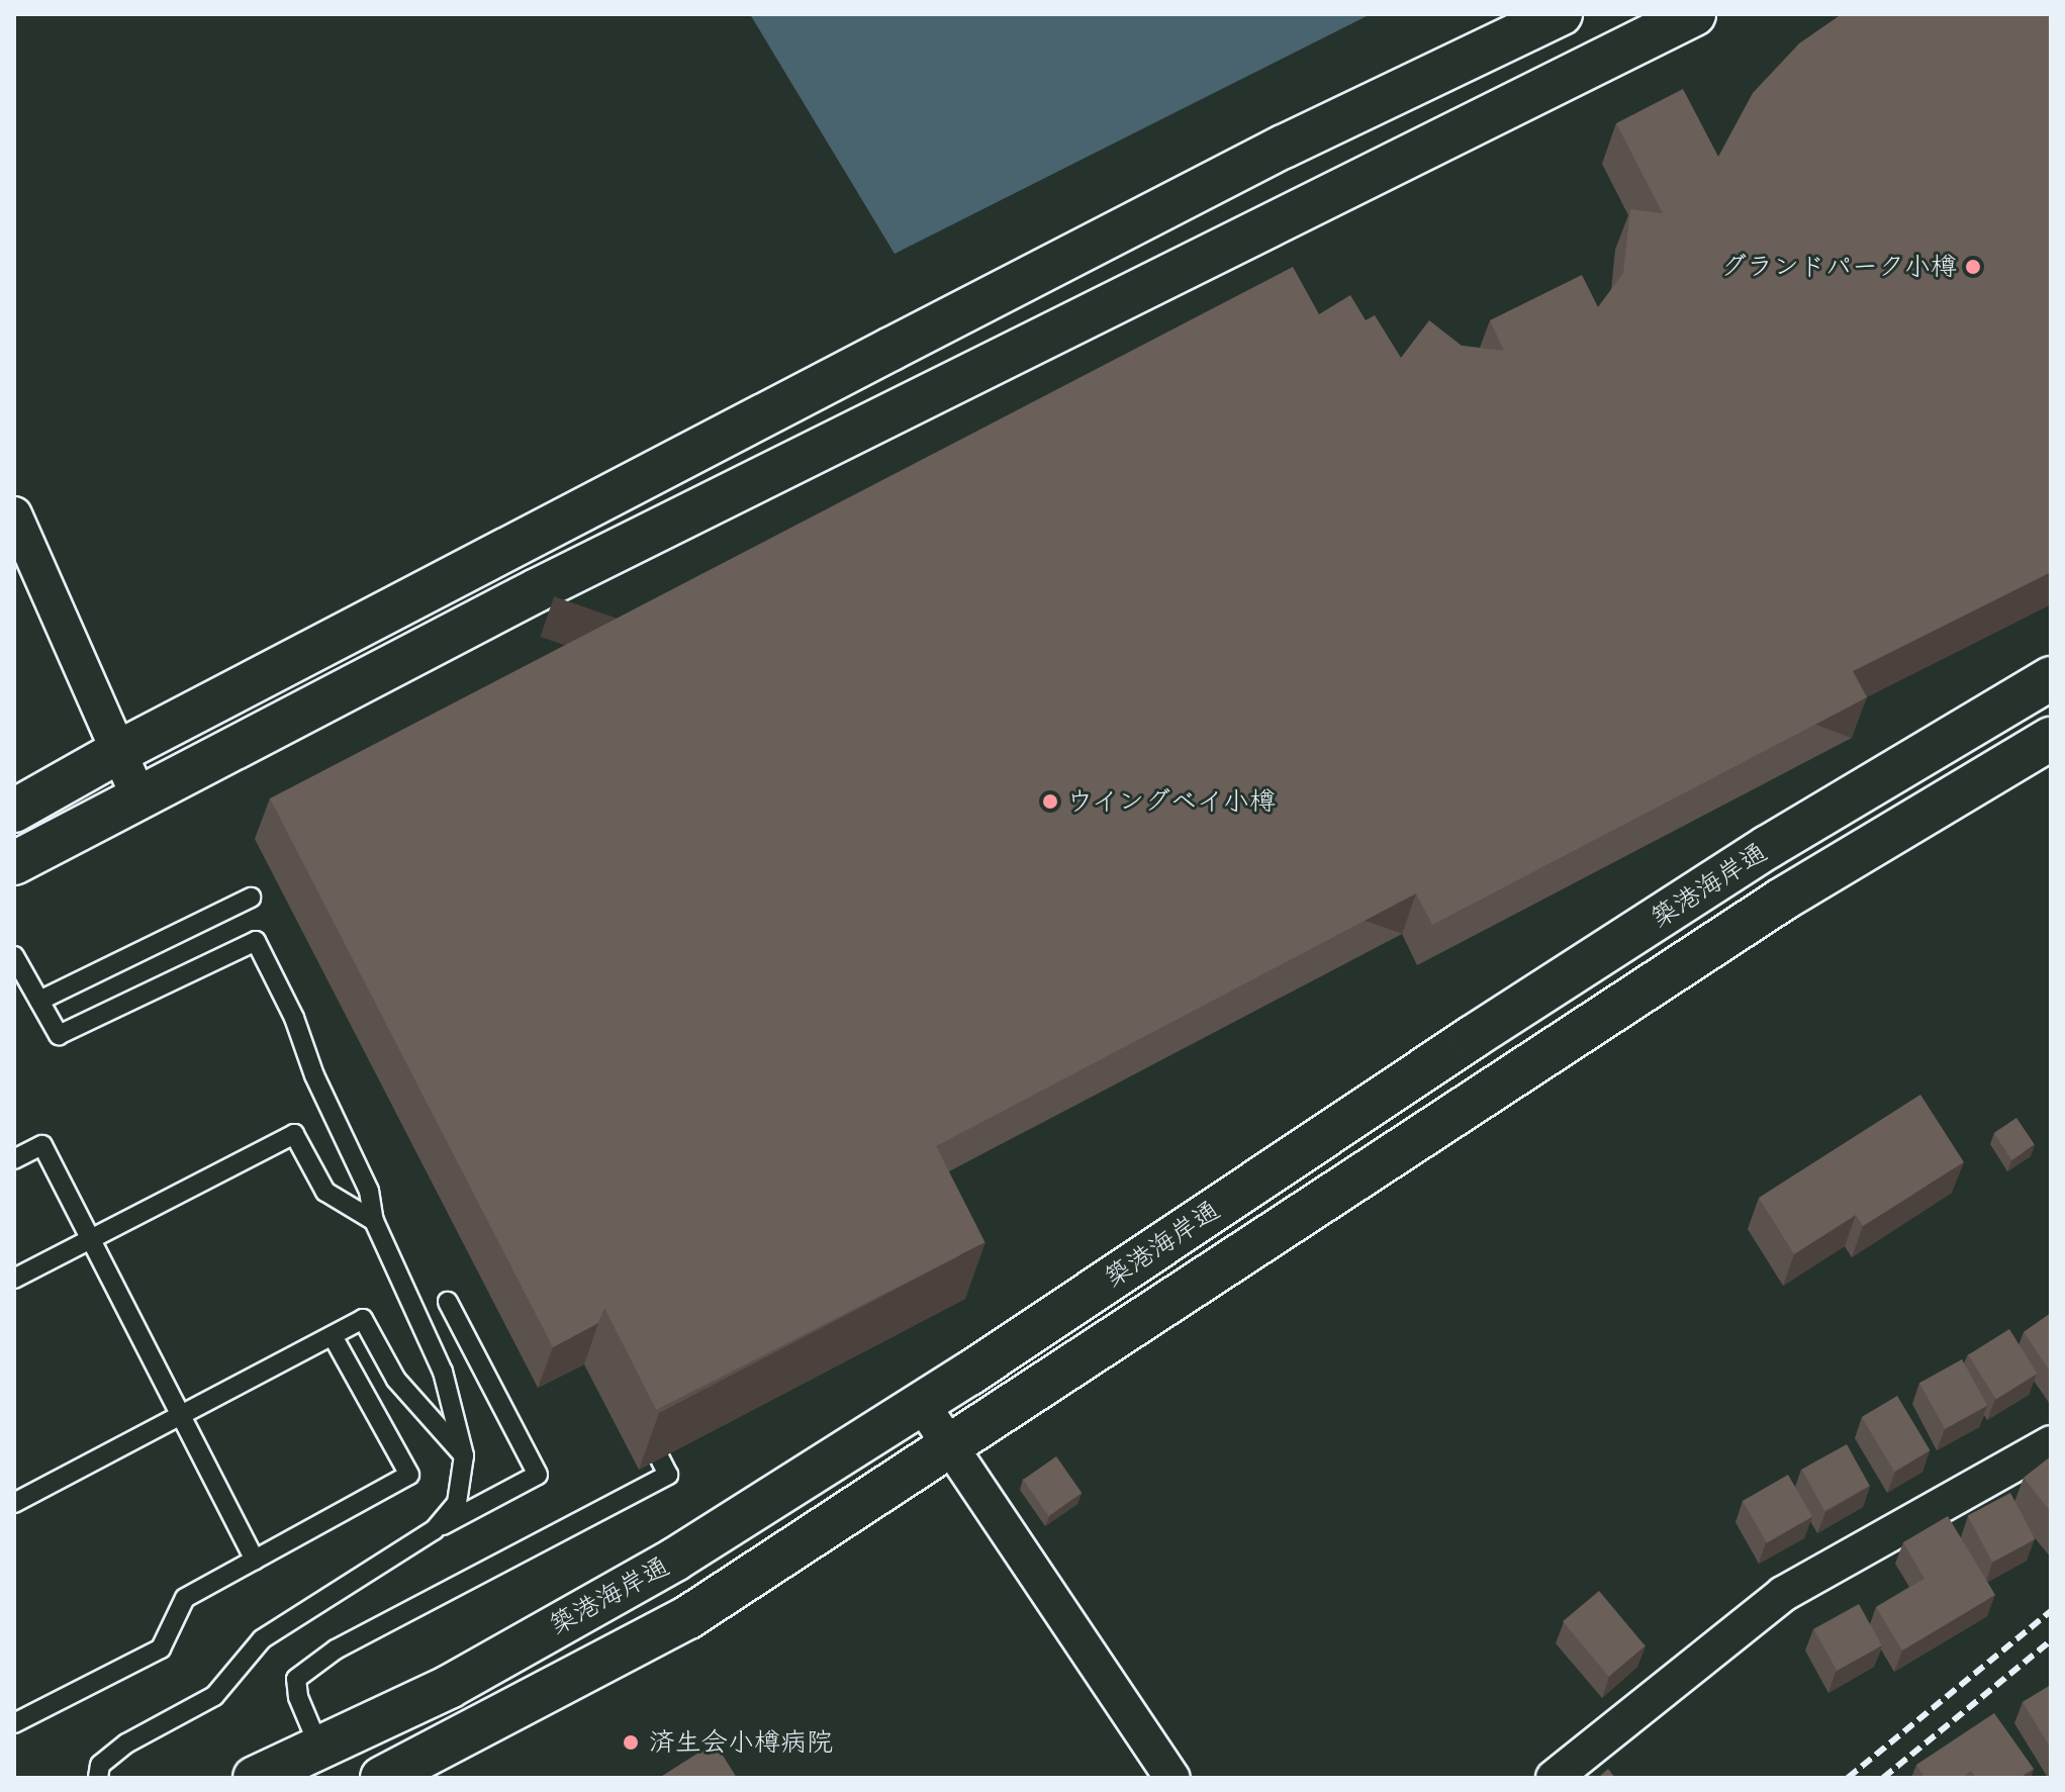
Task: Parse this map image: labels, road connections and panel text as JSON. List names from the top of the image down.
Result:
{
  "streets": {
    "street": ["築港海岸通"]
  },
  "places": ["グランドパーク小樽", "ウイングベイ小樽", "済生会小樽病院"]
}
